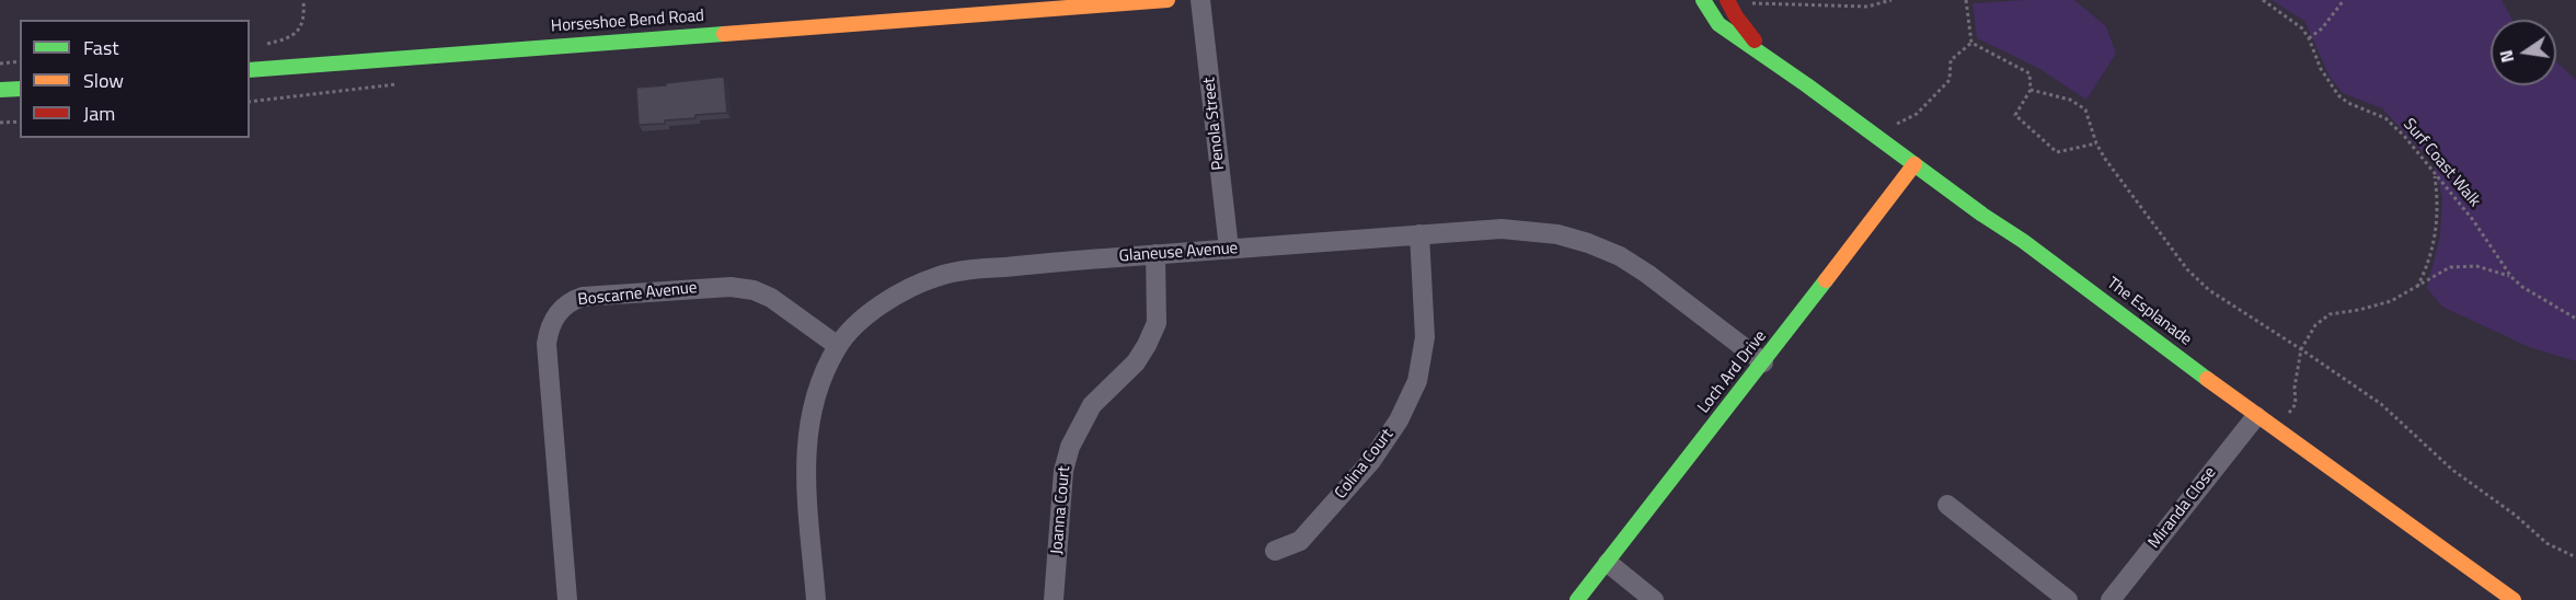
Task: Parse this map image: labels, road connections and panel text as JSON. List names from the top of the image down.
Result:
{
  "streets": {
    "street": [
      "Horseshoe Bend Road",
      "Penola Street",
      "Glaneuse Avenue",
      "Boscarne Avenue",
      "The Esplanade",
      "Loch Ard Drive",
      "Colina Court",
      "Miranda Close",
      "Joanna Court"
    ],
    "path": ["Surf Coast Walk"]
  },
  "crossings": [
    ["Penola Street", "Glaneuse Avenue"],
    ["Glaneuse Avenue", "Boscarne Avenue"],
    ["Glaneuse Avenue", "Loch Ard Drive"],
    ["Glaneuse Avenue", "Colina Court"],
    ["Glaneuse Avenue", "Joanna Court"],
    ["The Esplanade", "Loch Ard Drive"],
    ["The Esplanade", "Miranda Close"]
  ],
  "legend": ["Fast", "Slow", "Jam"],
  "north": "left"
}
